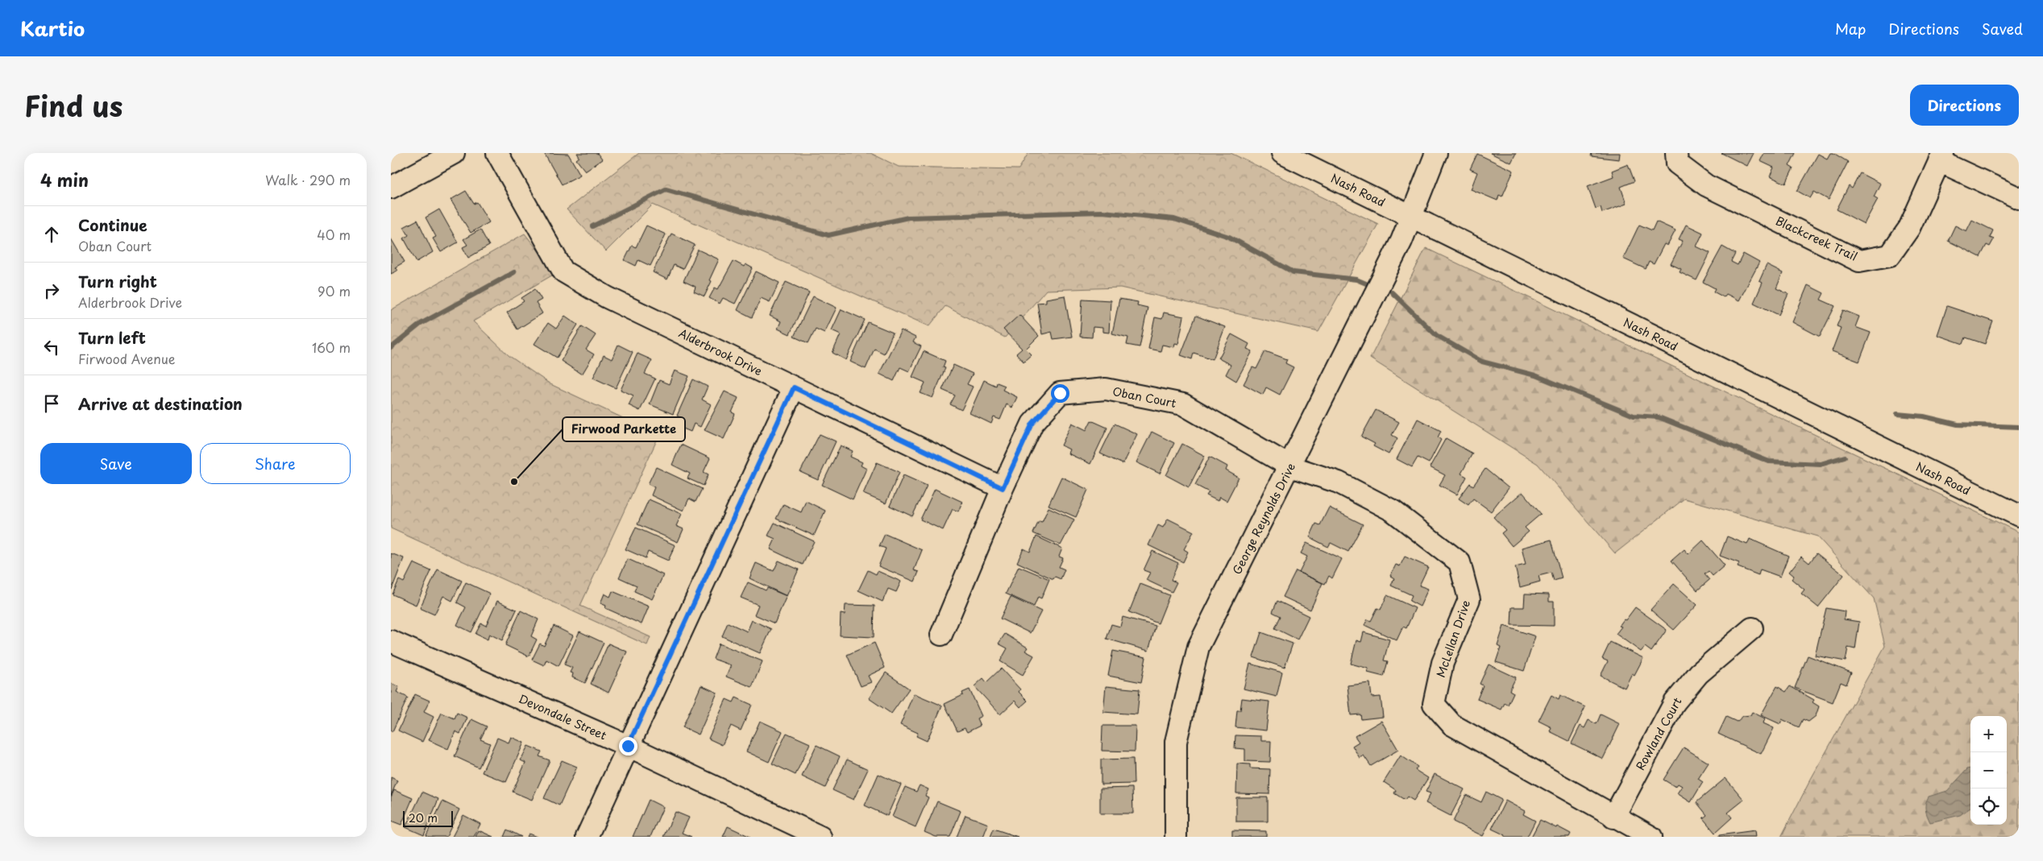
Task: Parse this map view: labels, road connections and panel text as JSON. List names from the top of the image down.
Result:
{
  "streets": {
    "street": [
      "Nash Road",
      "Blackcreek Trail",
      "Alderbrook Drive",
      "Oban Court",
      "George Reynolds Drive",
      "McLellan Drive",
      "Devondale Street",
      "Rowland Court"
    ]
  },
  "crossings": [
    ["Nash Road", "George Reynolds Drive"],
    ["Alderbrook Drive", "Oban Court"],
    ["Oban Court", "George Reynolds Drive"],
    ["Oban Court", "McLellan Drive"],
    ["George Reynolds Drive", "McLellan Drive"],
    ["McLellan Drive", "Rowland Court"]
  ],
  "places": ["Firwood Parkette"],
  "scale_bar": "20 m",
  "page": {
    "header": "Kartio",
    "nav": ["Map", "Directions", "Saved"],
    "title": "Find us",
    "buttons": [
      "Directions",
      ["Save", "Share"]
    ],
    "heading": ["4 min", "Walk · 290 m"],
    "list": [
      ["Continue", "Oban Court", "40 m"],
      ["Turn right", "Alderbrook Drive", "90 m"],
      ["Turn left", "Firwood Avenue", "160 m"],
      "Arrive at destination"
    ],
    "map_buttons": ["+", "−"],
    "scale": "20 m"
  }
}
